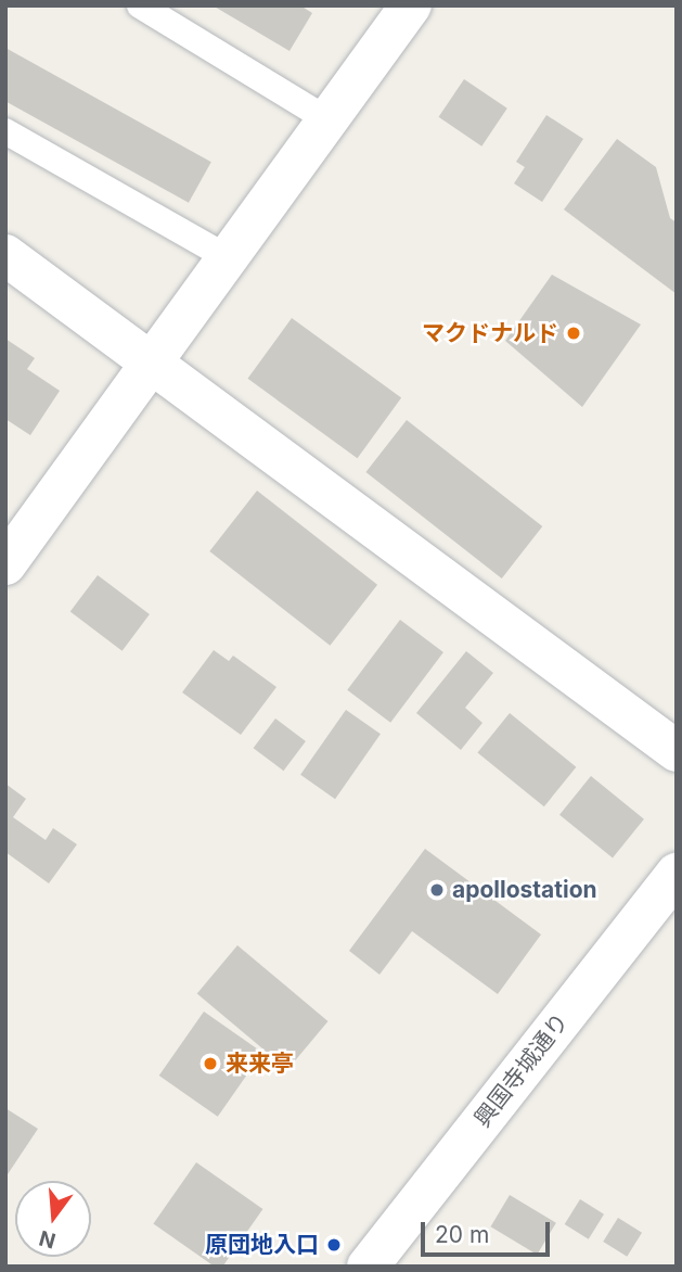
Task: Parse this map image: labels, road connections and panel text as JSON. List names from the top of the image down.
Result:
{
  "streets": {
    "street": ["興国寺城通り"]
  },
  "places": [
    "マクドナルド",
    "apollostation",
    "来来亭",
    "原団地入口"
  ],
  "scale_bar": "20 m",
  "north": "bottom"
}
